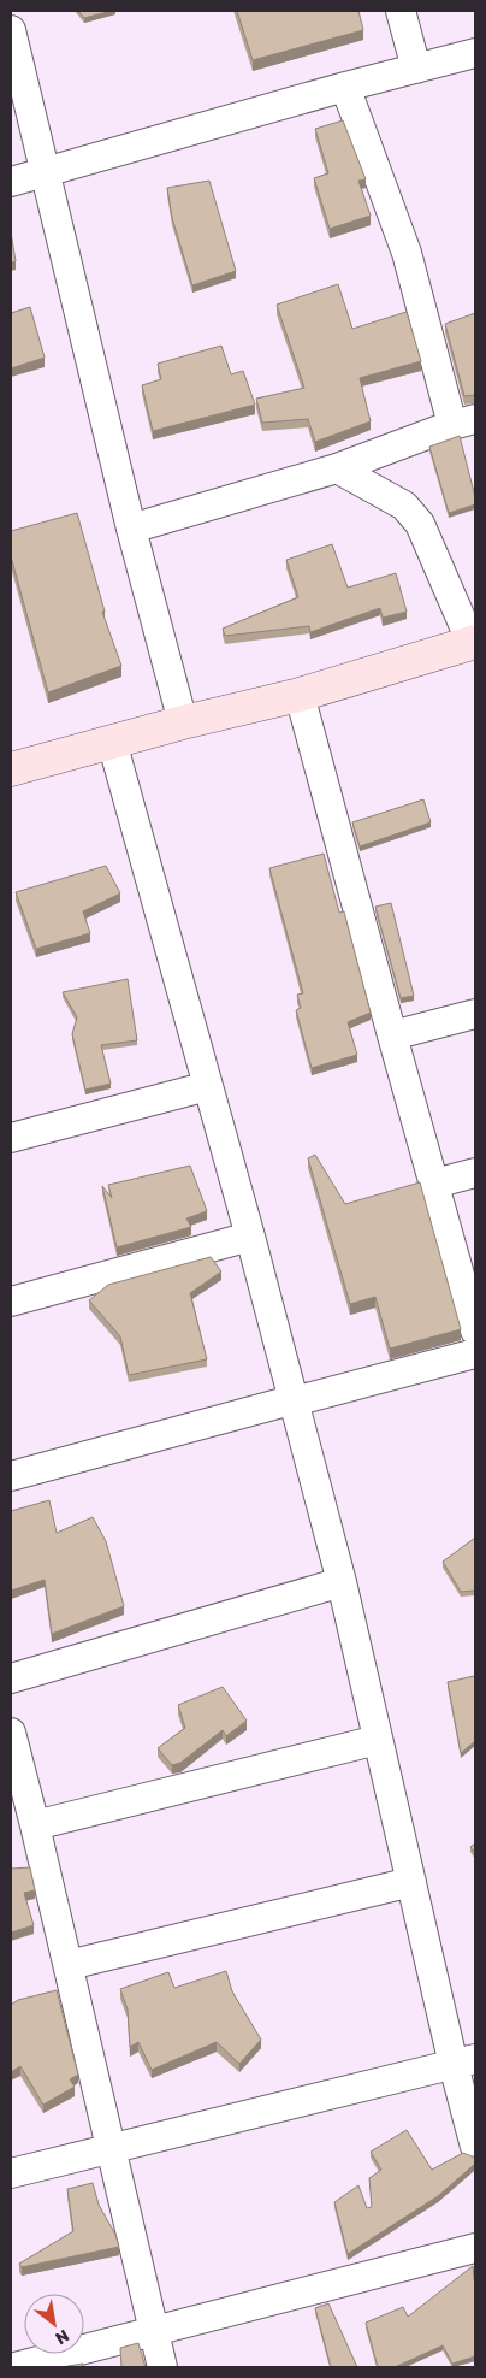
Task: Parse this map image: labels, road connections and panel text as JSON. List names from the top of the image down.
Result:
{
  "north": "bottom right"
}
